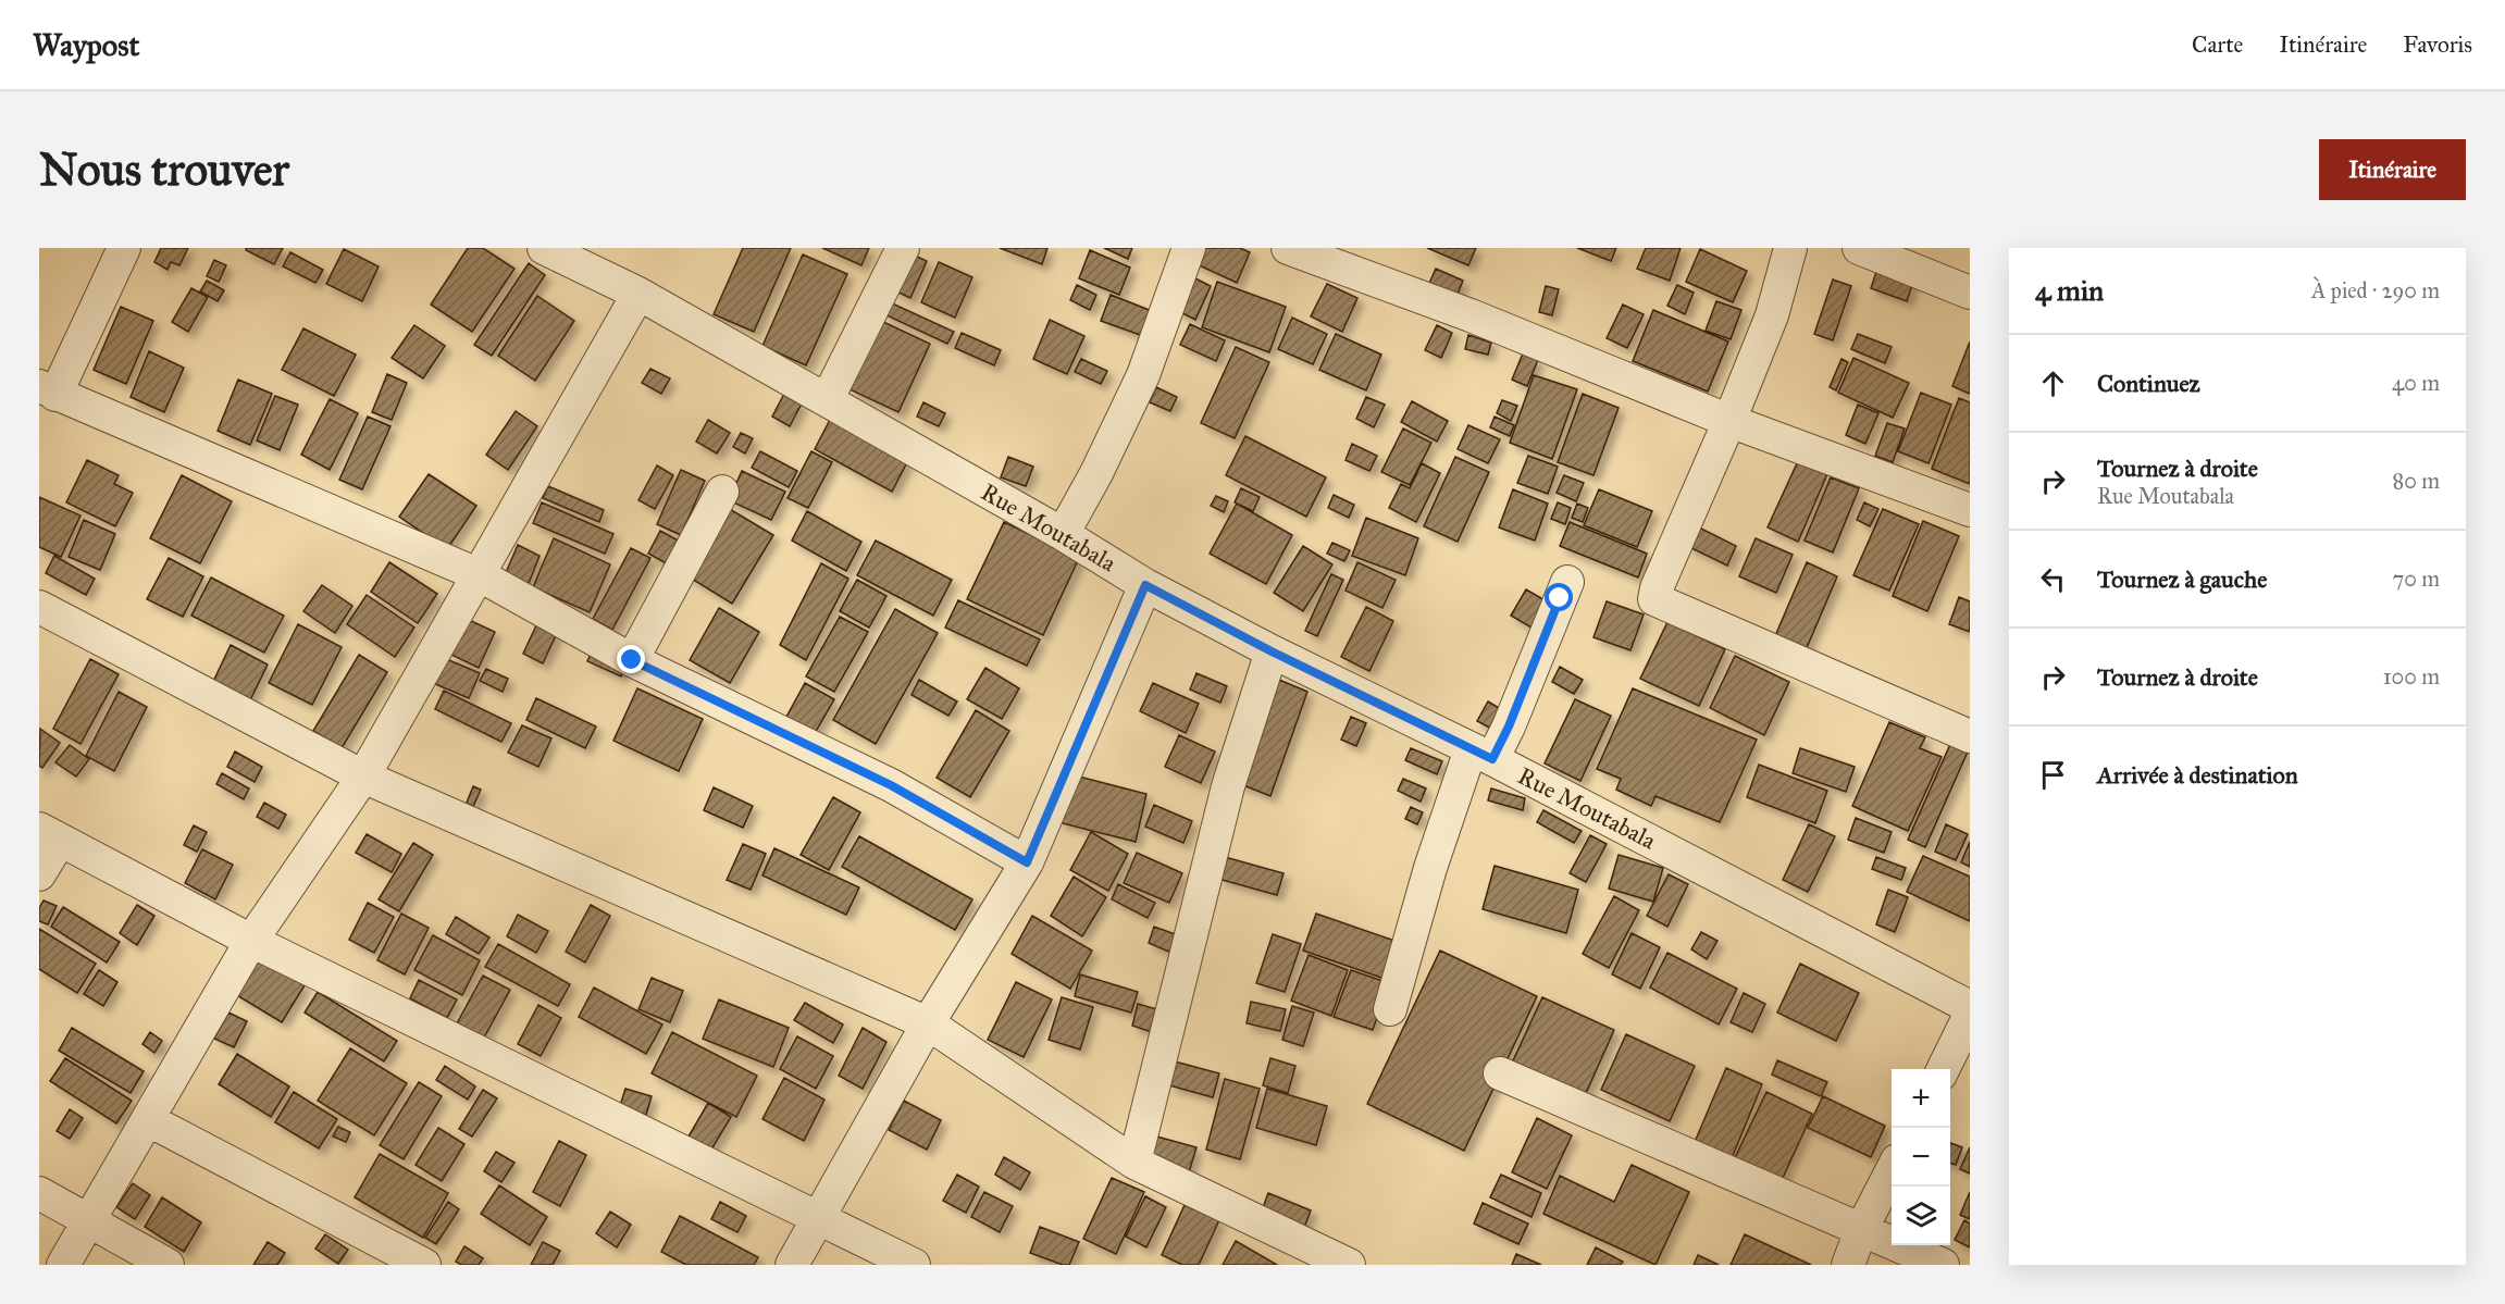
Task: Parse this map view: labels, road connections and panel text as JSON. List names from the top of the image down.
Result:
{
  "streets": {
    "street": ["Rue Moutabala"]
  },
  "page": {
    "header": "Waypost",
    "nav": ["Carte", "Itinéraire", "Favoris"],
    "buttons": "Itinéraire",
    "title": "Nous trouver",
    "heading": ["4 min", "À pied · 290 m"],
    "list": [
      ["Continuez", "40 m"],
      ["Tournez à droite", "Rue Moutabala", "80 m"],
      ["Tournez à gauche", "70 m"],
      ["Tournez à droite", "100 m"],
      "Arrivée à destination"
    ],
    "map_buttons": ["+", "−"]
  }
}
